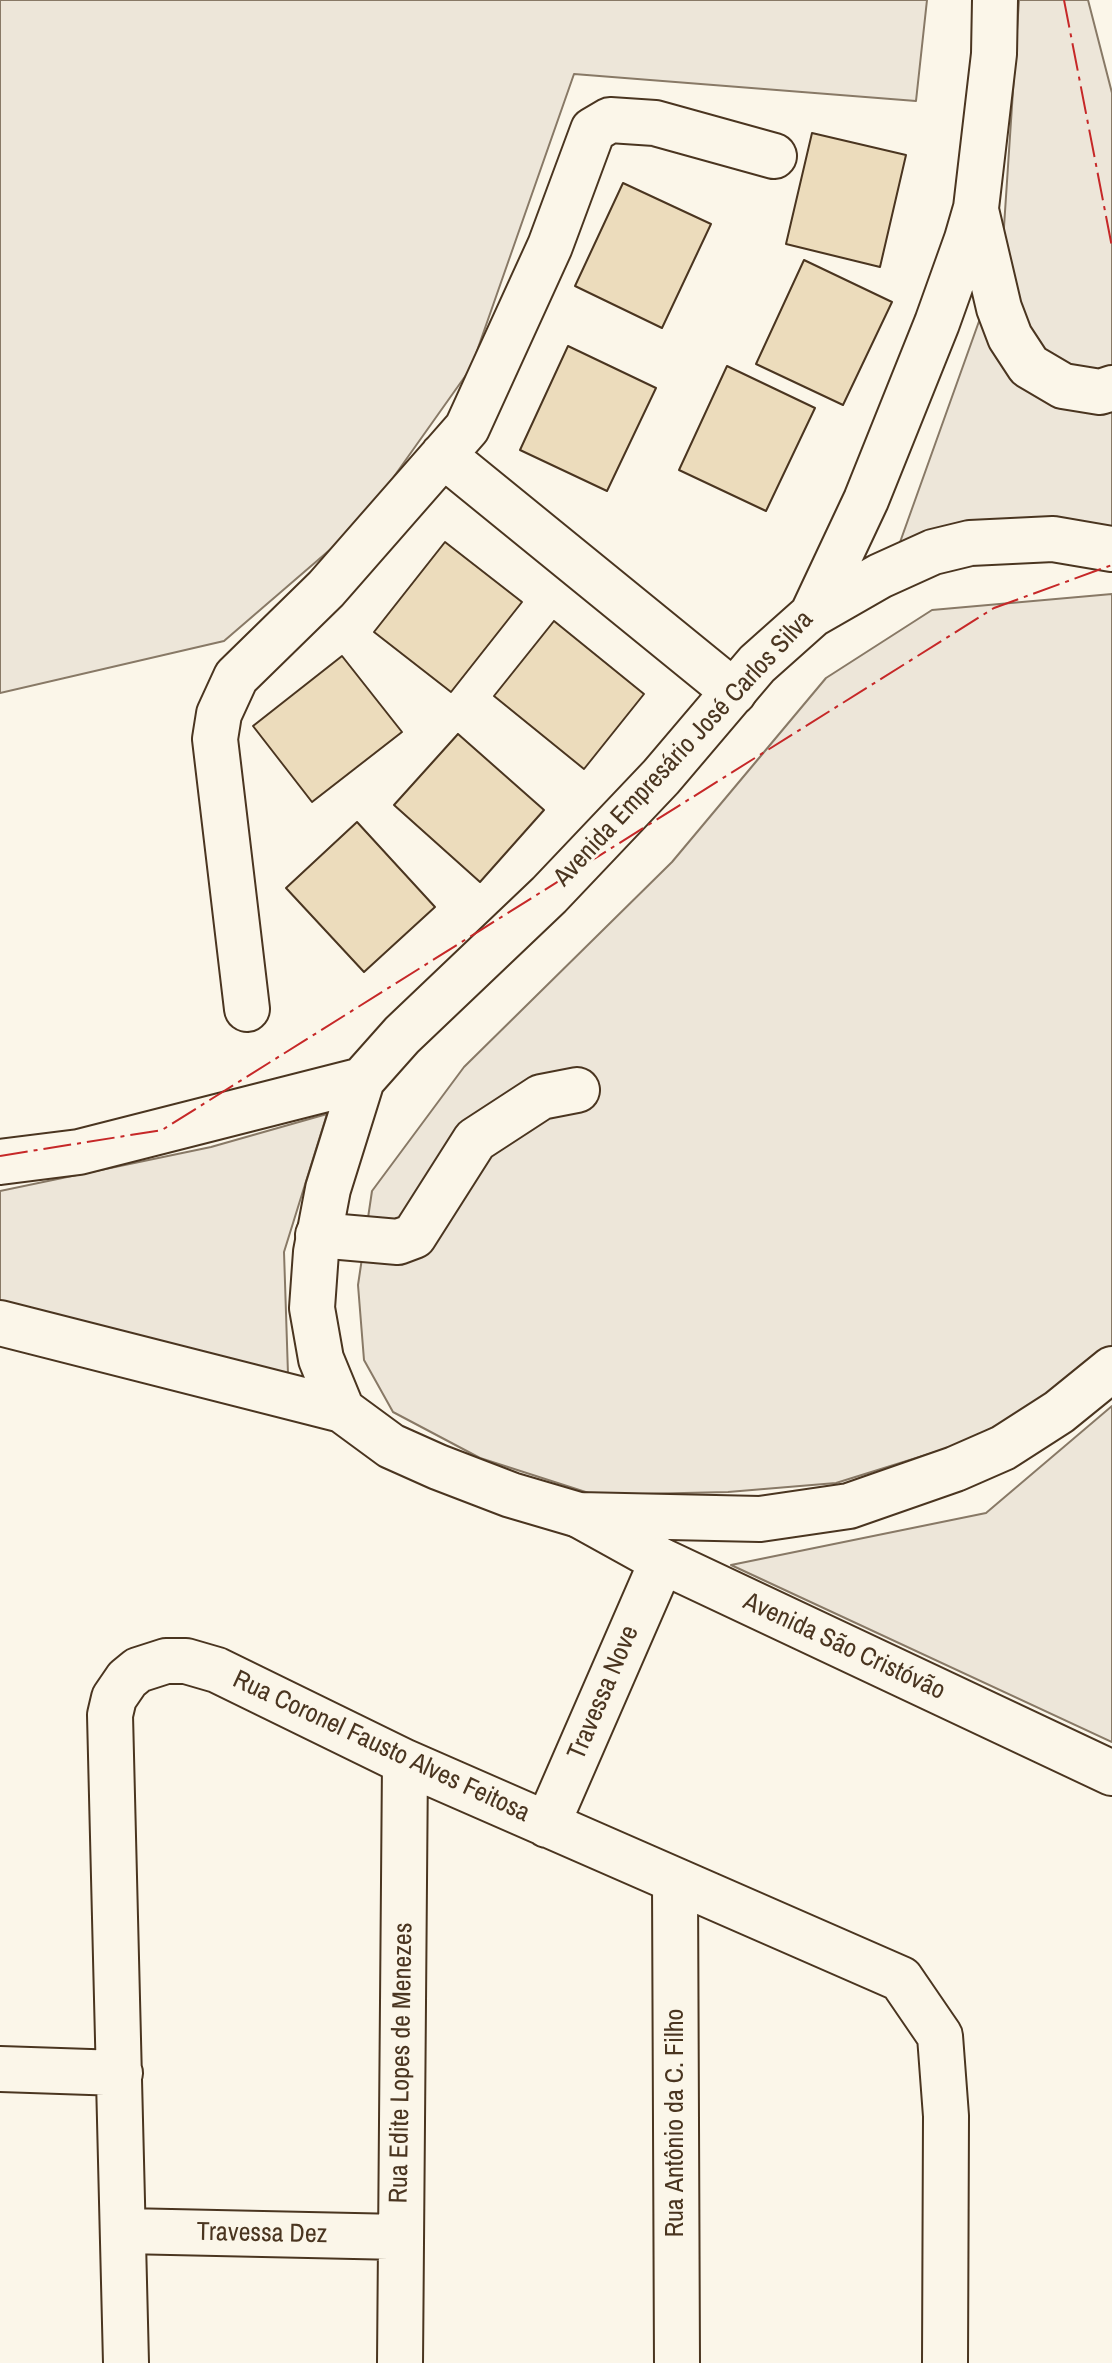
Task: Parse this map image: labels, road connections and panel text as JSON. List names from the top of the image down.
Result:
{
  "streets": {
    "street": [
      "Avenida Empresário José Carlos Silva",
      "Avenida São Cristóvão",
      "Travessa Nove",
      "Rua Coronel Fausto Alves Feitosa",
      "Rua Edite Lopes de Menezes",
      "Rua Antônio da C. Filho",
      "Travessa Dez"
    ]
  },
  "crossings": [
    ["Avenida São Cristóvão", "Travessa Nove"],
    ["Travessa Nove", "Rua Coronel Fausto Alves Feitosa"],
    ["Rua Coronel Fausto Alves Feitosa", "Rua Edite Lopes de Menezes"],
    ["Rua Coronel Fausto Alves Feitosa", "Rua Antônio da C. Filho"],
    ["Rua Coronel Fausto Alves Feitosa", "Travessa Dez"],
    ["Rua Edite Lopes de Menezes", "Travessa Dez"]
  ]
}
